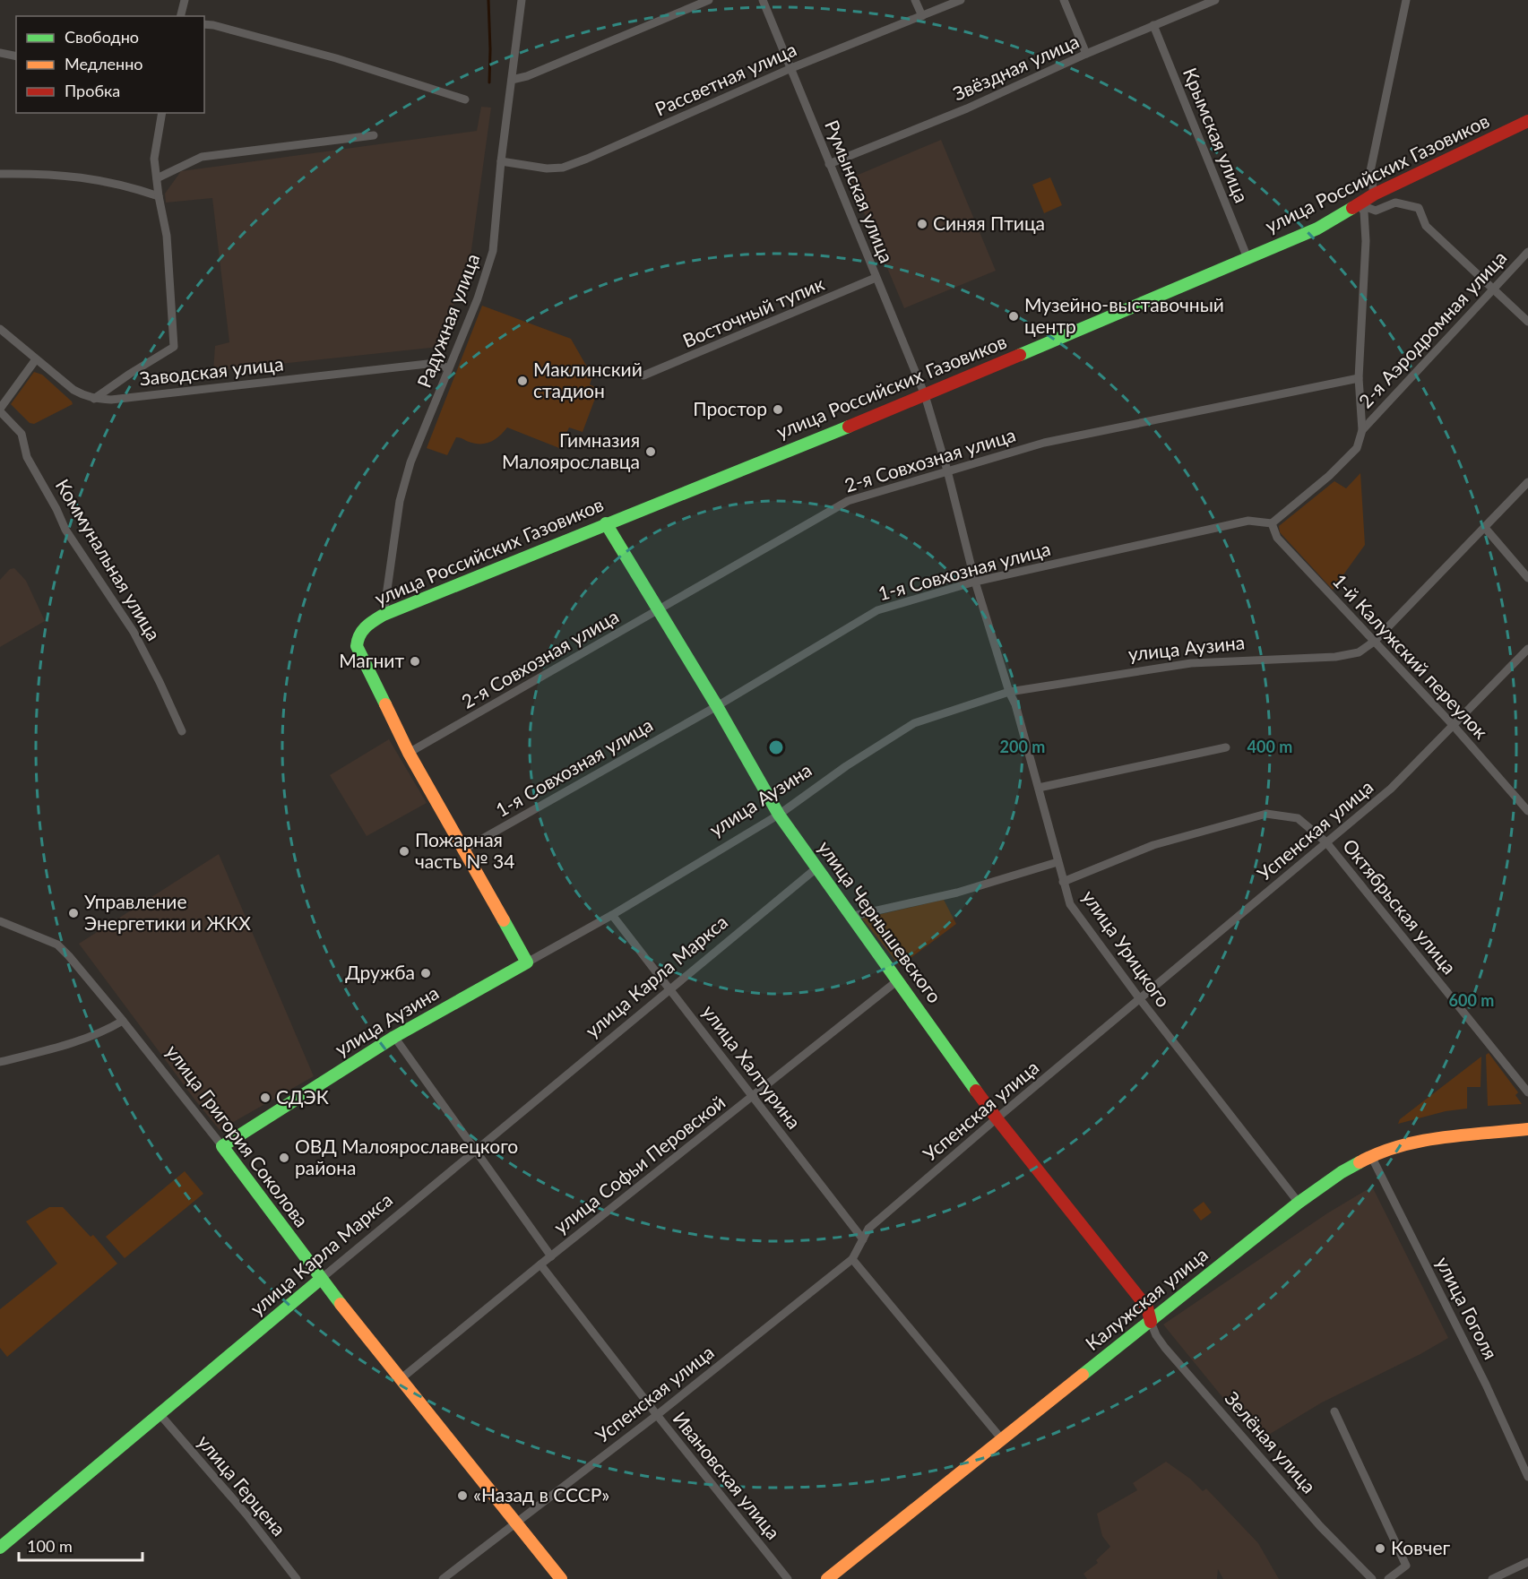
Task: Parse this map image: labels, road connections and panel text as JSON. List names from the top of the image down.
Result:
{
  "streets": {
    "main road": [
      "улица Российских Газовиков",
      "улица Аузина",
      "улица Чернышевского",
      "улица Карла Маркса",
      "улица Григория Соколова",
      "Калужская улица"
    ],
    "street": [
      "Звёздная улица",
      "Рассветная улица",
      "Крымская улица",
      "Румынская улица",
      "Восточный тупик",
      "Радужная улица",
      "2-я Аэродромная улица",
      "Заводская улица",
      "2-я Совхозная улица",
      "Коммунальная улица",
      "1-я Совхозная улица",
      "1-й Калужский переулок",
      "Успенская улица",
      "Октябрьская улица",
      "улица Урицкого",
      "улица Халтурина",
      "улица Софьи Перовской",
      "улица Гоголя",
      "Зелёная улица",
      "Ивановская улица",
      "улица Герцена"
    ]
  },
  "crossings": [
    ["Звёздная улица", "Крымская улица"],
    ["Звёздная улица", "Румынская улица"],
    ["Рассветная улица", "Румынская улица"],
    ["Рассветная улица", "Радужная улица"],
    ["Крымская улица", "улица Российских Газовиков"],
    ["улица Российских Газовиков", "Румынская улица"],
    ["улица Российских Газовиков", "Радужная улица"],
    ["улица Российских Газовиков", "2-я Совхозная улица"],
    ["улица Российских Газовиков", "улица Чернышевского"],
    ["улица Российских Газовиков", "улица Урицкого"],
    ["Румынская улица", "Восточный тупик"],
    ["Румынская улица", "улица Урицкого"],
    ["Радужная улица", "Заводская улица"],
    ["Заводская улица", "Коммунальная улица"],
    ["2-я Совхозная улица", "улица Чернышевского"],
    ["2-я Совхозная улица", "улица Урицкого"],
    ["1-я Совхозная улица", "1-й Калужский переулок"],
    ["1-я Совхозная улица", "улица Чернышевского"],
    ["1-я Совхозная улица", "улица Урицкого"],
    ["улица Аузина", "1-й Калужский переулок"],
    ["улица Аузина", "улица Чернышевского"],
    ["улица Аузина", "улица Урицкого"],
    ["улица Аузина", "улица Халтурина"],
    ["улица Аузина", "улица Григория Соколова"],
    ["1-й Калужский переулок", "Успенская улица"],
    ["Успенская улица", "Октябрьская улица"],
    ["Успенская улица", "улица Чернышевского"],
    ["Успенская улица", "улица Урицкого"],
    ["Успенская улица", "улица Халтурина"],
    ["Успенская улица", "улица Григория Соколова"],
    ["Успенская улица", "Ивановская улица"],
    ["улица Чернышевского", "улица Карла Маркса"],
    ["улица Чернышевского", "улица Софьи Перовской"],
    ["улица Чернышевского", "Калужская улица"],
    ["улица Чернышевского", "Зелёная улица"],
    ["улица Урицкого", "Калужская улица"],
    ["улица Карла Маркса", "улица Халтурина"],
    ["улица Карла Маркса", "улица Григория Соколова"],
    ["улица Карла Маркса", "улица Герцена"],
    ["улица Халтурина", "улица Софьи Перовской"],
    ["улица Григория Соколова", "улица Софьи Перовской"],
    ["улица Софьи Перовской", "Ивановская улица"],
    ["Калужская улица", "улица Гоголя"],
    ["Калужская улица", "Зелёная улица"]
  ],
  "places": [
    "Синяя Птица",
    "Музейно-выставочный центр",
    "Маклинский стадион",
    "Простор",
    "Гимназия Малоярославца",
    "Магнит",
    "Пожарная часть № 34",
    "Управление Энергетики и ЖКХ",
    "Дружба",
    "СДЭК",
    "ОВД Малоярославецкого района",
    "«Назад в СССР»",
    "Ковчег"
  ],
  "legend": ["Свободно", "Медленно", "Пробка"],
  "scale_bar": "100 m",
  "rings": ["200 m", "400 m", "600 m"]
}
